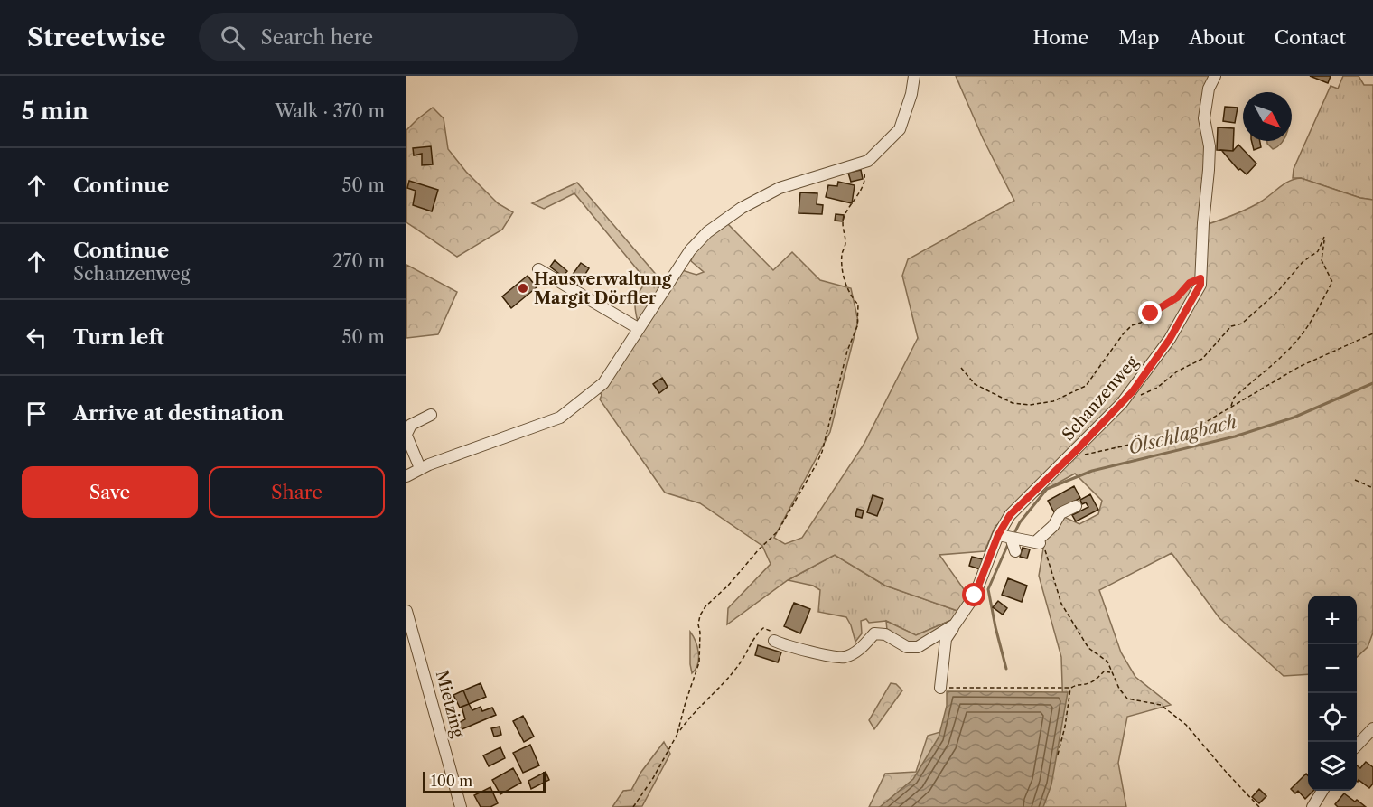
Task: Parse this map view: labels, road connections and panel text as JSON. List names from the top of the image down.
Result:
{
  "streets": {
    "street": ["Schanzenweg", "Mietzing"]
  },
  "water": ["Ölschlagbach"],
  "places": ["Hausverwaltung Margit Dörfler"],
  "scale_bar": "100 m",
  "north": "bottom right",
  "page": {
    "header": "Streetwise",
    "search": "Search here",
    "nav": [
      "Home",
      "Map",
      "About",
      "Contact"
    ],
    "heading": ["5 min", "Walk · 370 m"],
    "list": [
      ["Continue", "50 m"],
      ["Continue", "Schanzenweg", "270 m"],
      ["Turn left", "50 m"],
      "Arrive at destination"
    ],
    "buttons": ["Save", "Share"],
    "map_buttons": ["+", "−"],
    "scale": "100 m"
  }
}
